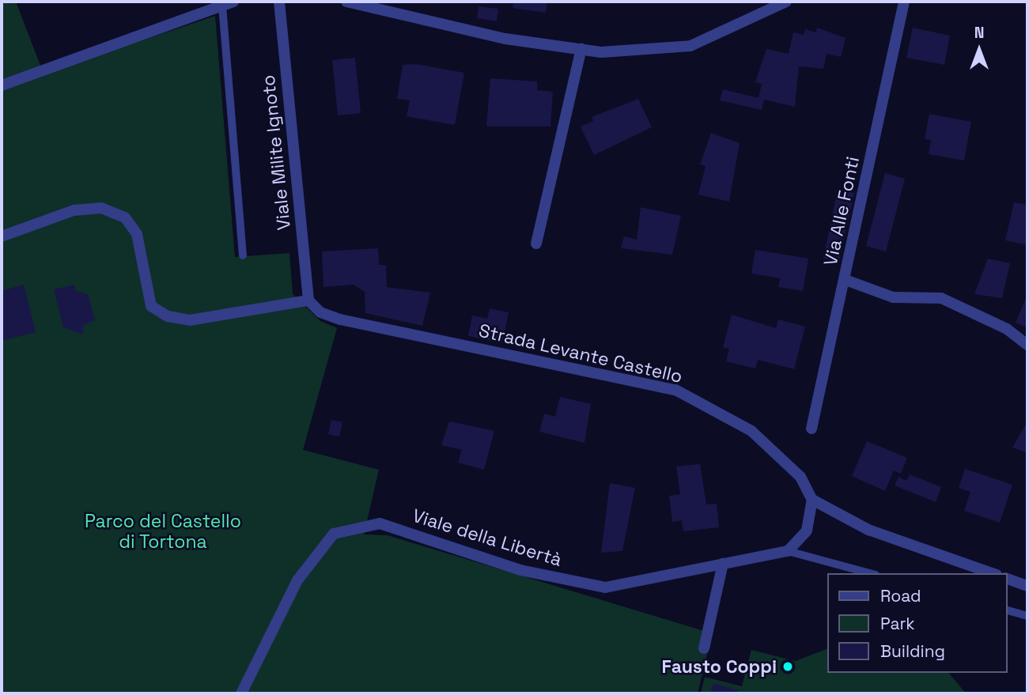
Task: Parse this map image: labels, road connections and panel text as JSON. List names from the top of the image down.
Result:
{
  "streets": {
    "street": [
      "Viale Milite Ignoto",
      "Via Alle Fonti",
      "Strada Levante Castello",
      "Viale della Libertà"
    ]
  },
  "crossings": [
    ["Viale Milite Ignoto", "Strada Levante Castello"]
  ],
  "parks": ["Parco del Castello di Tortona"],
  "places": ["Fausto Coppi"],
  "legend": ["Road", "Park", "Building"],
  "north": "top"
}
